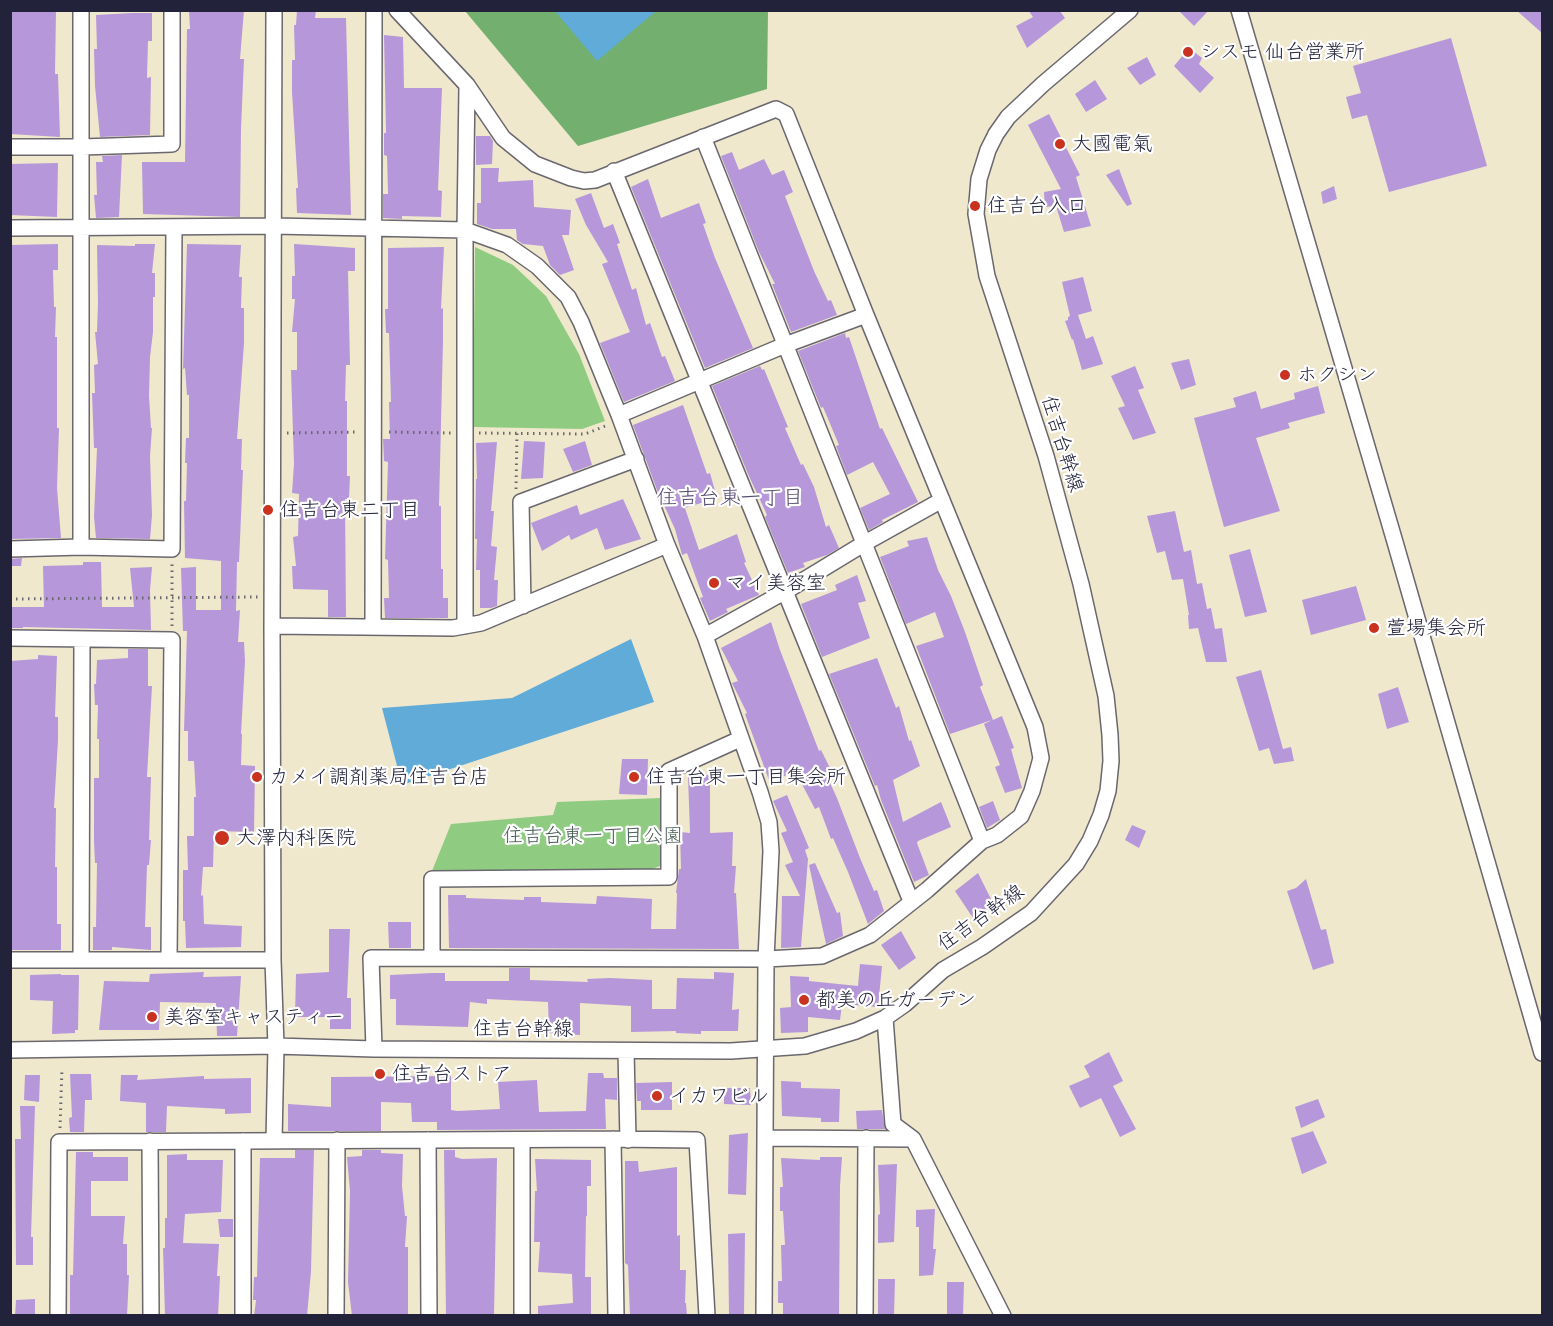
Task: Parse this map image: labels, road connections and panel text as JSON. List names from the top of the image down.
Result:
{
  "streets": {
    "street": ["住吉台幹線"]
  },
  "districts": ["住吉台東一丁目"],
  "parks": ["住吉台東一丁目公園"],
  "places": [
    "シスモ 仙台営業所",
    "大國電氣",
    "住吉台入口",
    "ホクシン",
    "住吉台東二丁目",
    "マイ美容室",
    "萱場集会所",
    "カメイ調剤薬局住吉台店",
    "住吉台東一丁目集会所",
    "大澤内科医院",
    "都美の丘ガーデン",
    "美容室キャスティー",
    "住吉台ストア",
    "イカワビル"
  ]
}
